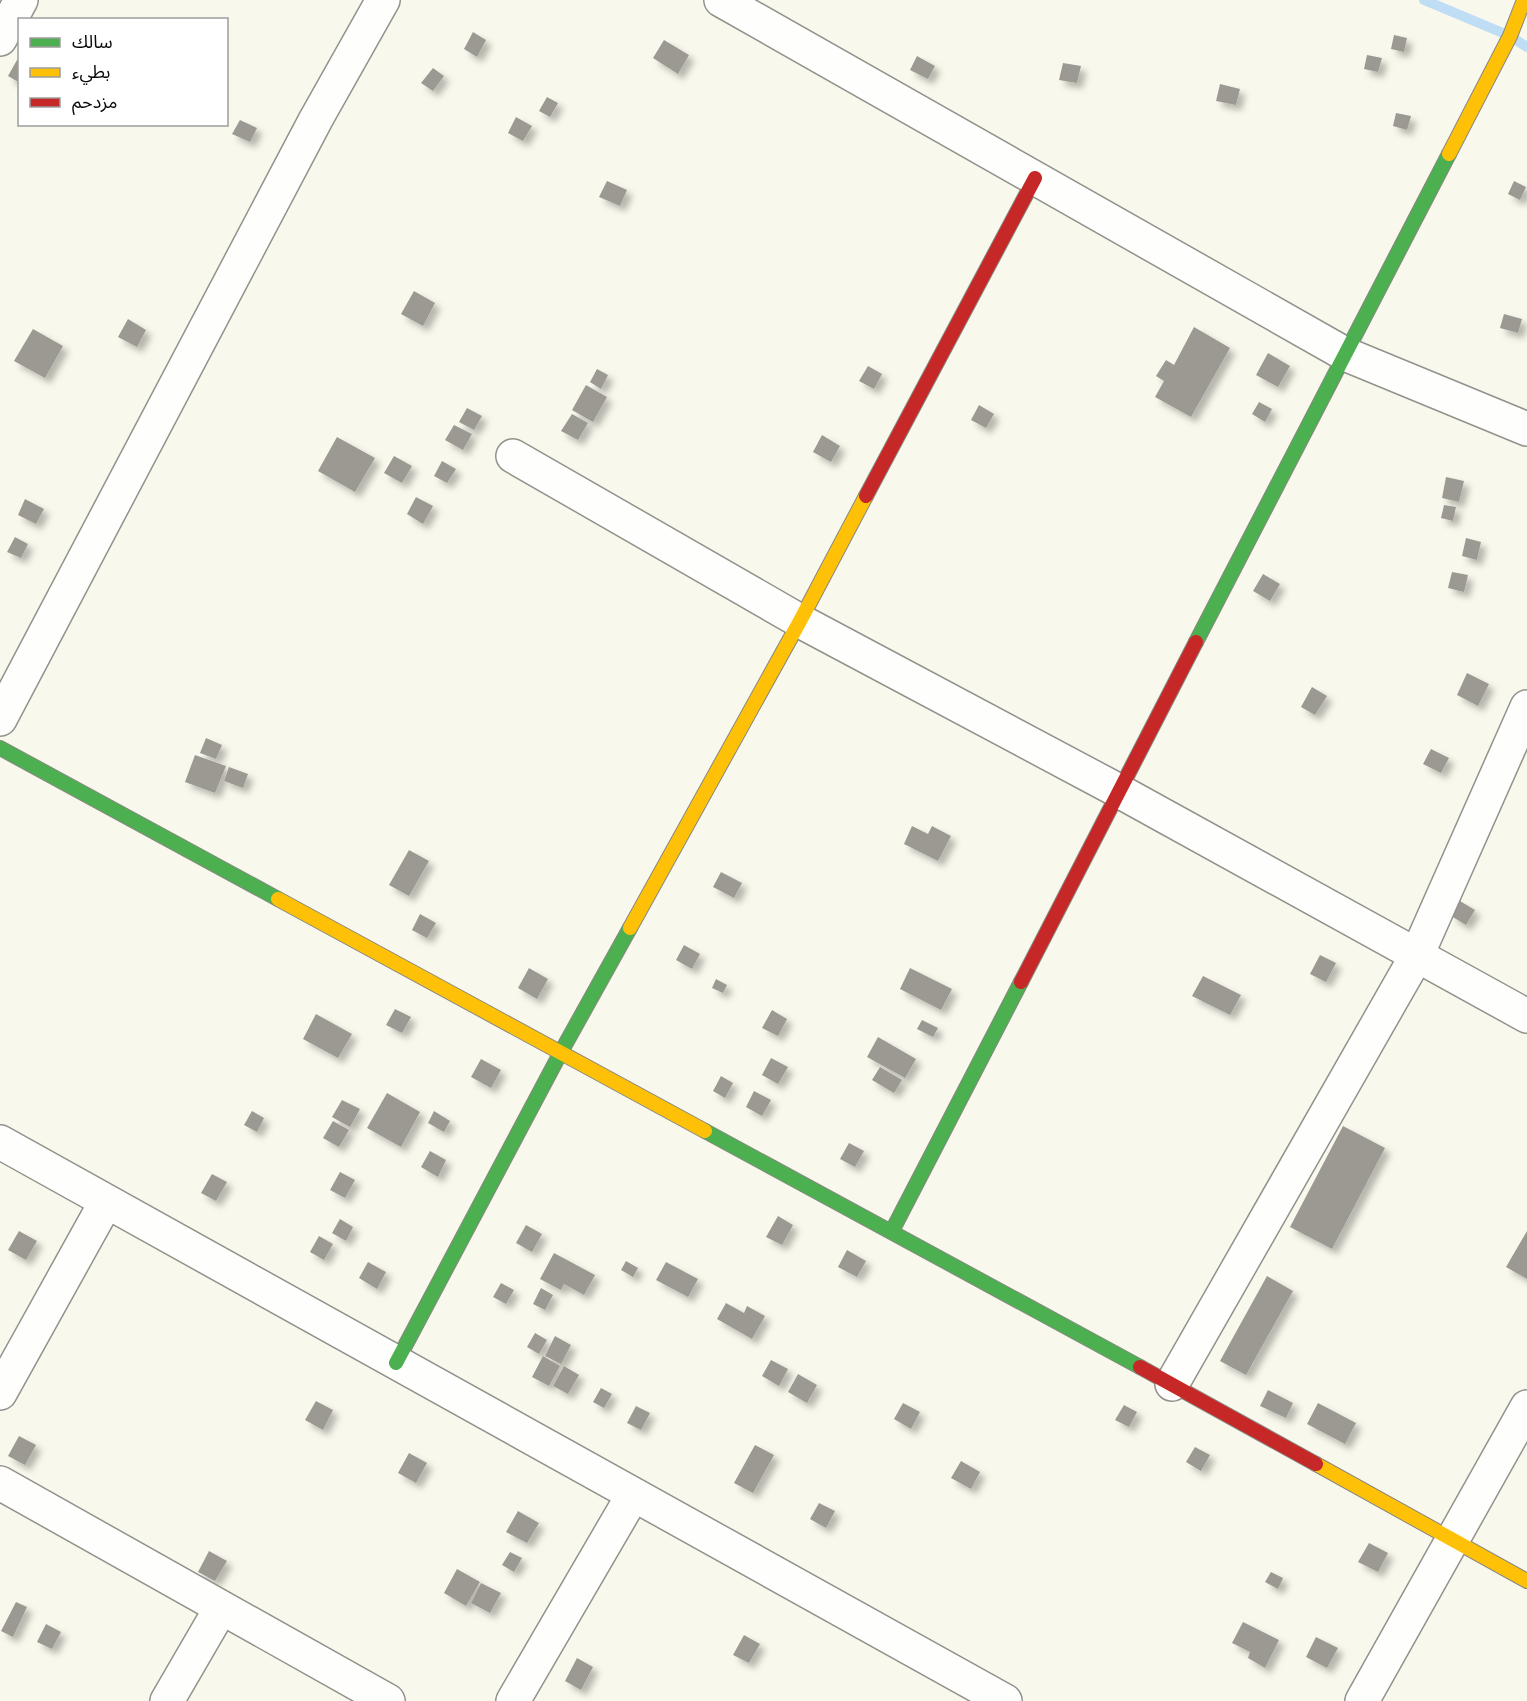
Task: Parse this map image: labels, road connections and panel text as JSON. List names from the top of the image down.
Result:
{
  "legend": ["سالك", "بطيء", "مزدحم"]
}
